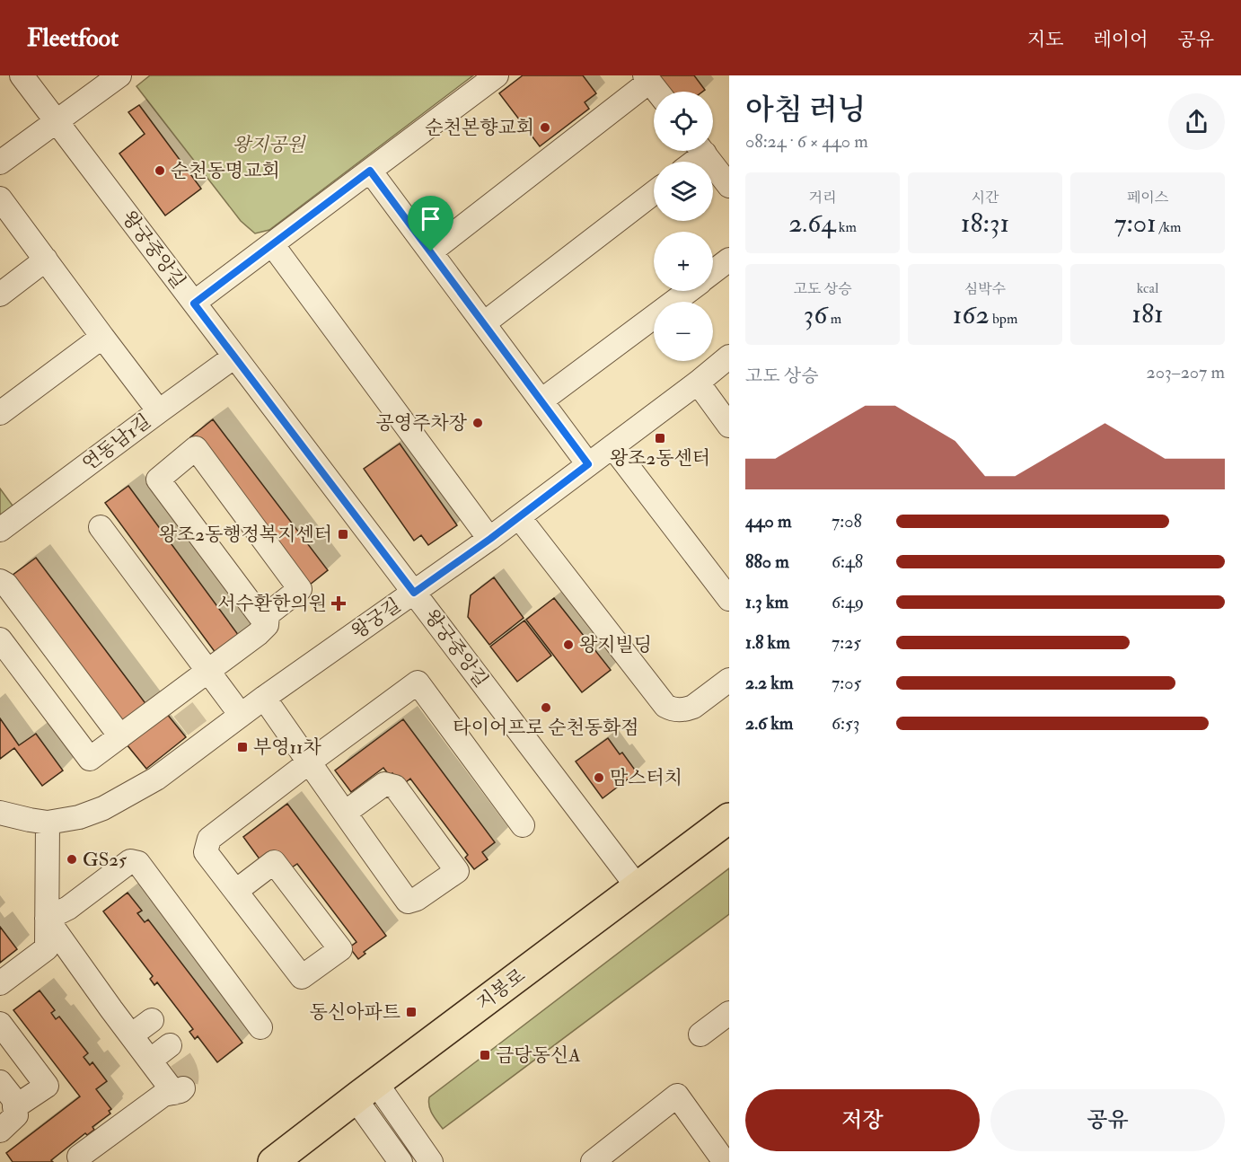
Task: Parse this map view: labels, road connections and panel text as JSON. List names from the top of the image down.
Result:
{
  "streets": {
    "main road": ["지봉로"],
    "street": ["왕궁중앙길", "연동남1길", "왕궁길"]
  },
  "crossings": [
    ["왕궁중앙길", "연동남1길"],
    ["왕궁중앙길", "왕궁길"],
    ["왕궁중앙길", "지봉로"]
  ],
  "parks": ["왕지공원"],
  "places": {
    "other": [
      "순천본향교회",
      "순천동명교회",
      "공영주차장",
      "왕지빌딩",
      "타이어프로 순천동화점",
      "맘스터치",
      "GS25"
    ],
    "transit": [
      "왕조2동센터",
      "왕조2동행정복지센터",
      "부영11차",
      "동신아파트",
      "금당동신A"
    ],
    "health": ["서수환한의원"]
  },
  "page": {
    "header": "Fleetfoot",
    "nav": ["지도", "레이어", "공유"],
    "heading": ["아침 러닝", "08:24 · 6 × 440 m"],
    "map_buttons": ["+", "−"],
    "stats": [
      ["거리", "2.64 km"],
      ["시간", "18:31"],
      ["페이스", "7:01 /km"],
      ["고도 상승", "36 m"],
      ["심박수", "162 bpm"],
      ["kcal", "181"]
    ],
    "chart": ["고도 상승", "203–207 m"],
    "list": [
      {
        "name": "440 m",
        "note": "7:08"
      },
      {
        "name": "880 m",
        "note": "6:48"
      },
      {
        "name": "1.3 km",
        "note": "6:49"
      },
      {
        "name": "1.8 km",
        "note": "7:25"
      },
      {
        "name": "2.2 km",
        "note": "7:05"
      },
      {
        "name": "2.6 km",
        "note": "6:53"
      }
    ],
    "buttons": ["저장", "공유"]
  }
}
